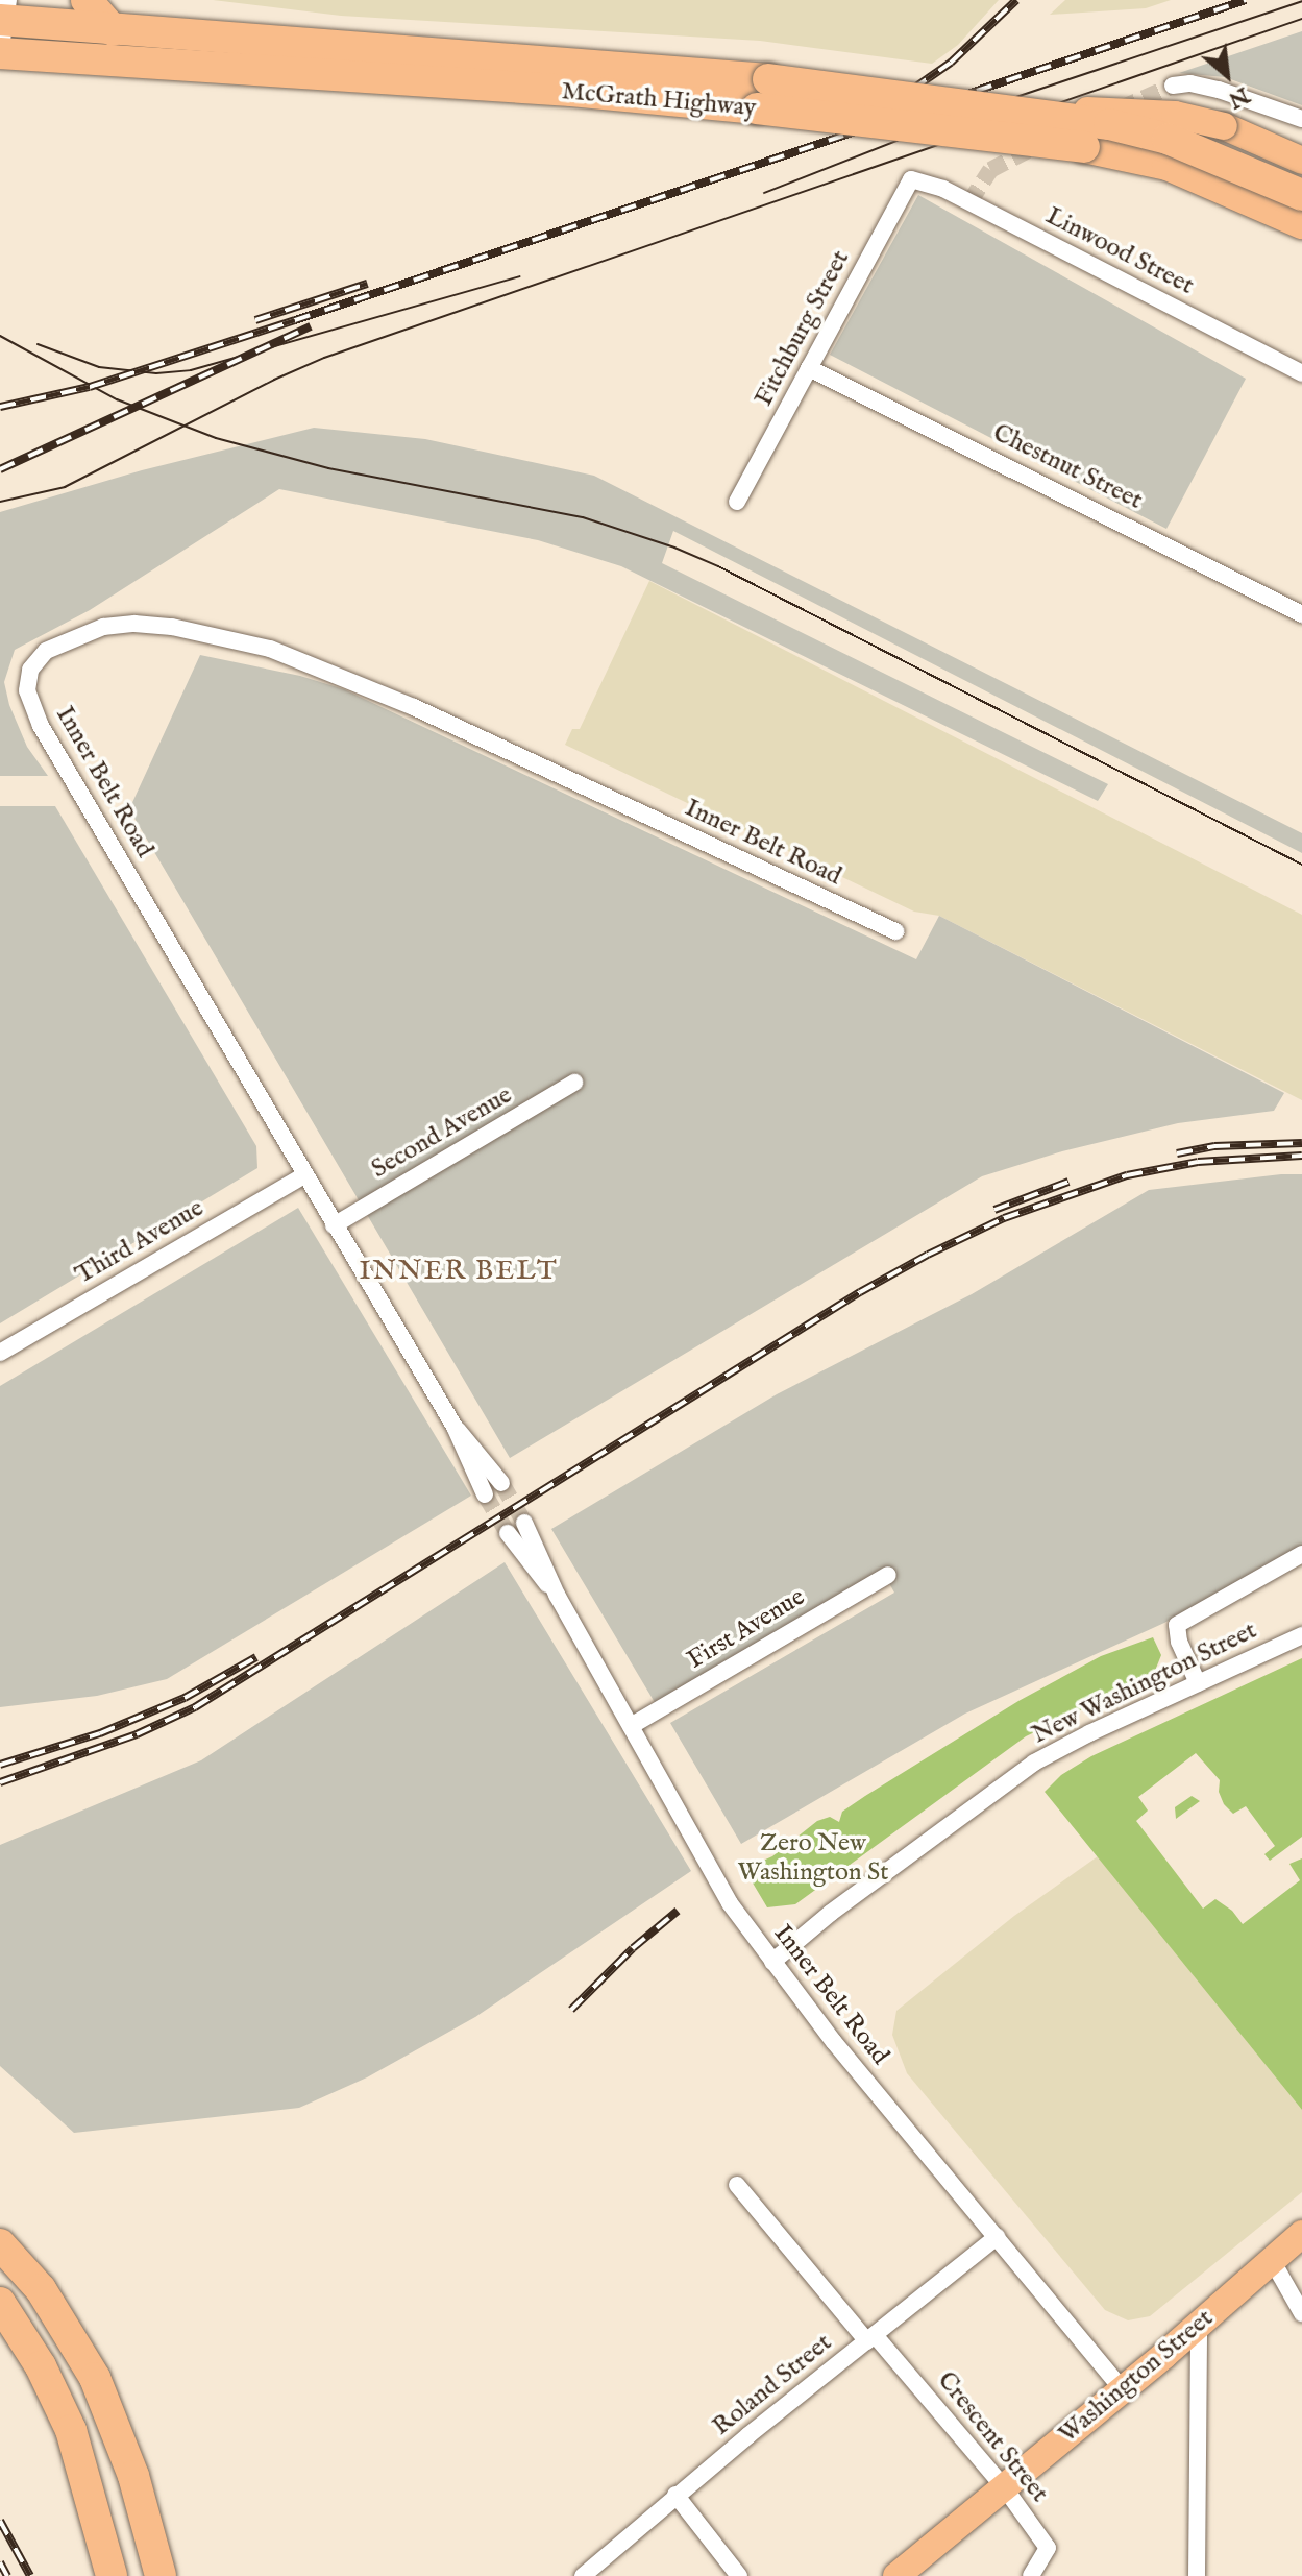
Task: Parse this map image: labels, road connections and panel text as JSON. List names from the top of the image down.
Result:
{
  "streets": {
    "highway": ["McGrath Highway"],
    "main road": ["Washington Street"],
    "street": [
      "Linwood Street",
      "Fitchburg Street",
      "Chestnut Street",
      "Inner Belt Road",
      "Second Avenue",
      "Third Avenue",
      "First Avenue",
      "New Washington Street",
      "Roland Street",
      "Crescent Street"
    ]
  },
  "crossings": [
    ["Linwood Street", "Fitchburg Street"],
    ["Fitchburg Street", "Chestnut Street"],
    ["Inner Belt Road", "Second Avenue"],
    ["Inner Belt Road", "Third Avenue"],
    ["Inner Belt Road", "First Avenue"],
    ["Inner Belt Road", "New Washington Street"],
    ["Inner Belt Road", "Washington Street"],
    ["Inner Belt Road", "Roland Street"],
    ["Washington Street", "Crescent Street"],
    ["Roland Street", "Crescent Street"]
  ],
  "districts": ["INNER BELT"],
  "parks": ["Zero New Washington St"],
  "north": "bottom right"
}
